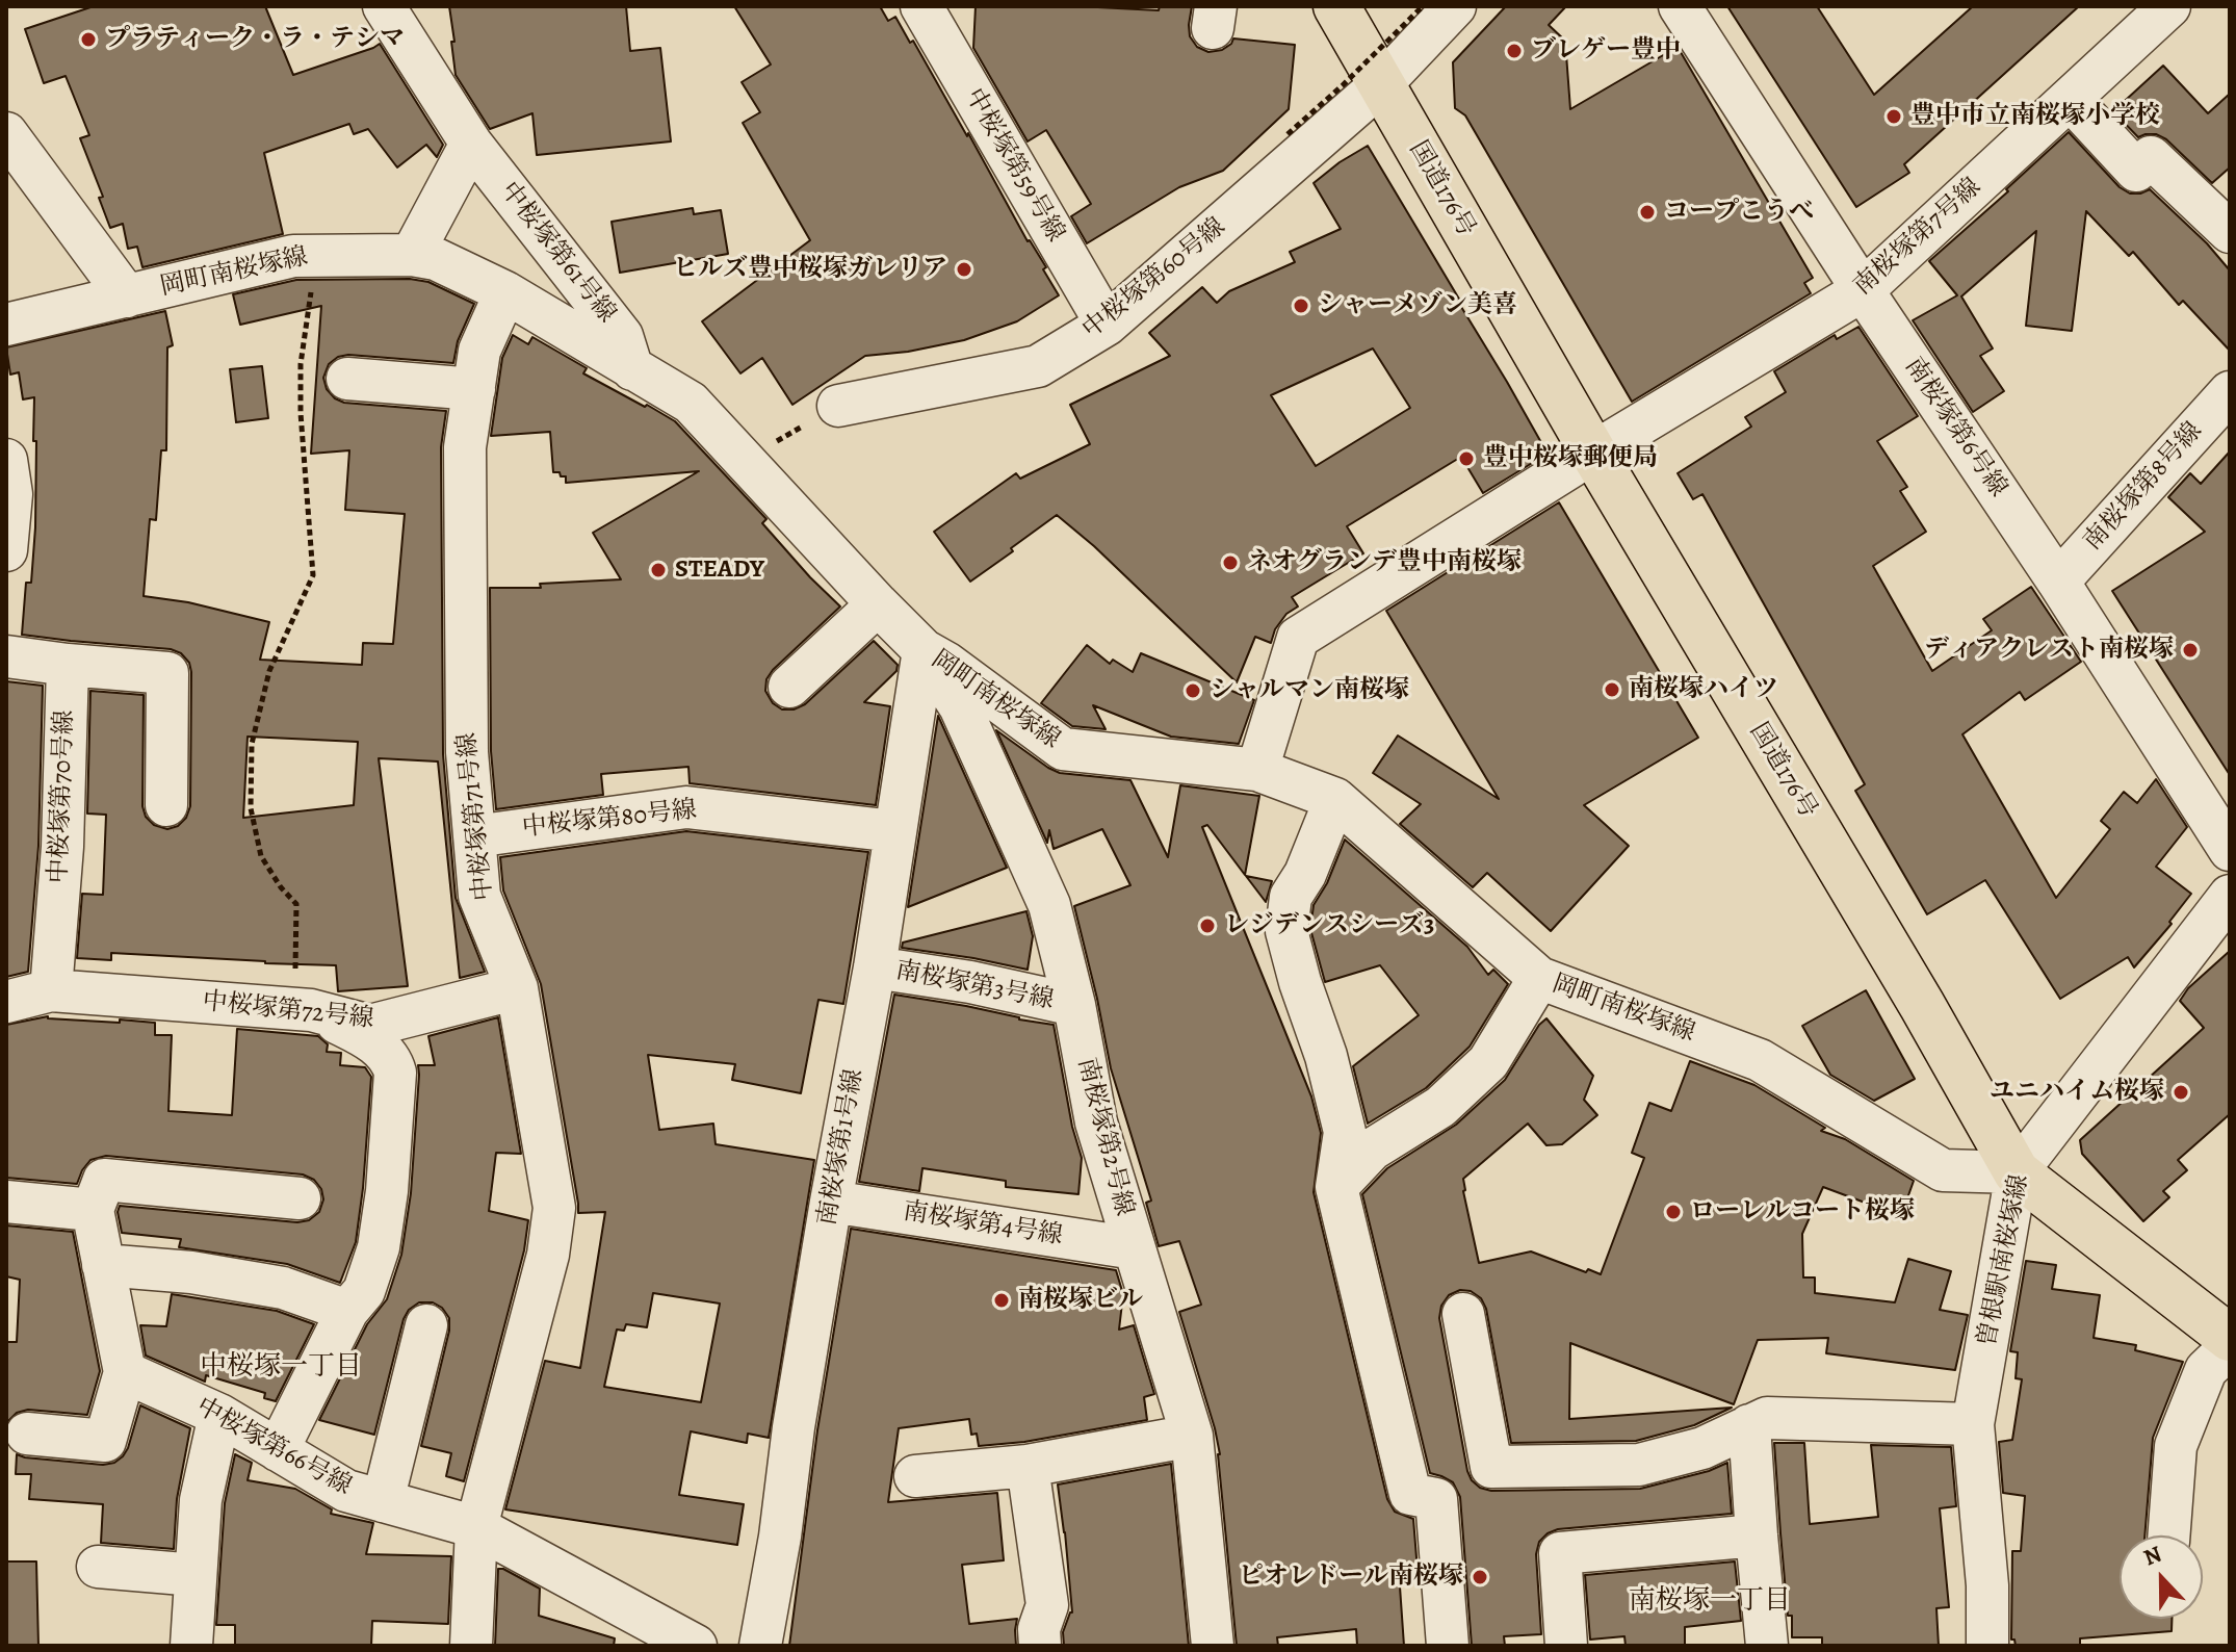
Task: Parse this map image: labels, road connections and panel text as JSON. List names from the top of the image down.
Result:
{
  "streets": {
    "highway": ["国道176号"],
    "street": [
      "中桜塚第59号線",
      "南桜塚第7号線",
      "中桜塚第61号線",
      "岡町南桜塚線",
      "中桜塚第60号線",
      "南桜塚第6号線",
      "南桜塚第8号線",
      "中桜塚第70号線",
      "中桜塚第71号線",
      "中桜塚第80号線",
      "南桜塚第3号線",
      "中桜塚第72号線",
      "南桜塚第2号線",
      "南桜塚第1号線",
      "南桜塚第4号線",
      "曽根駅南桜塚線",
      "中桜塚第66号線"
    ]
  },
  "crossings": [
    ["中桜塚第59号線", "中桜塚第60号線"],
    ["国道176号", "南桜塚第7号線"],
    ["国道176号", "岡町南桜塚線"],
    ["国道176号", "中桜塚第60号線"],
    ["国道176号", "曽根駅南桜塚線"],
    ["南桜塚第7号線", "岡町南桜塚線"],
    ["南桜塚第7号線", "南桜塚第6号線"],
    ["中桜塚第61号線", "岡町南桜塚線"],
    ["岡町南桜塚線", "中桜塚第71号線"],
    ["岡町南桜塚線", "南桜塚第2号線"],
    ["岡町南桜塚線", "南桜塚第1号線"],
    ["岡町南桜塚線", "曽根駅南桜塚線"],
    ["南桜塚第6号線", "南桜塚第8号線"],
    ["中桜塚第70号線", "中桜塚第72号線"],
    ["中桜塚第71号線", "中桜塚第80号線"],
    ["中桜塚第71号線", "中桜塚第72号線"],
    ["中桜塚第71号線", "中桜塚第66号線"],
    ["中桜塚第80号線", "南桜塚第1号線"],
    ["南桜塚第3号線", "南桜塚第2号線"],
    ["南桜塚第3号線", "南桜塚第1号線"],
    ["南桜塚第2号線", "南桜塚第1号線"],
    ["南桜塚第2号線", "南桜塚第4号線"],
    ["南桜塚第1号線", "南桜塚第4号線"]
  ],
  "districts": ["中桜塚一丁目", "南桜塚一丁目"],
  "places": [
    "プラティーク・ラ・テシマ",
    "ブレゲー豊中",
    "豊中市立南桜塚小学校",
    "コープこうべ",
    "ヒルズ豊中桜塚ガレリア",
    "シャーメゾン美喜",
    "豊中桜塚郵便局",
    "ネオグランデ豊中南桜塚",
    "STEADY",
    "ディアクレスト南桜塚",
    "南桜塚ハイツ",
    "シャルマン南桜塚",
    "レジデンスシーズ3",
    "ユニハイム桜塚",
    "ローレルコート桜塚",
    "南桜塚ビル",
    "ピオレドール南桜塚"
  ],
  "north": "top"
}
